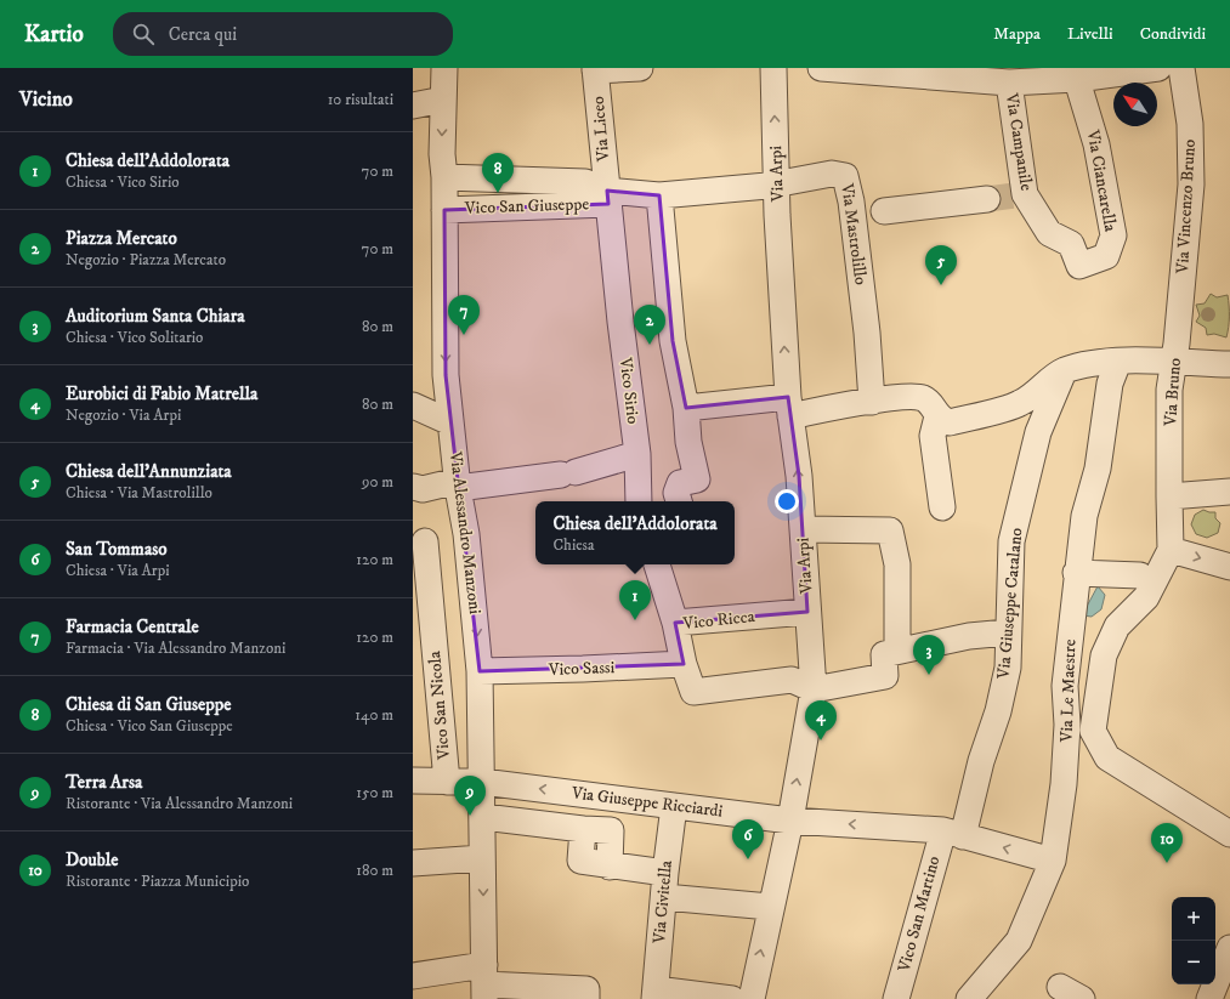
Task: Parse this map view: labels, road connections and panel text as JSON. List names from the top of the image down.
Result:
{
  "streets": {
    "street": [
      "Via Liceo",
      "Via Campanile",
      "Via Arpi",
      "Via Ciancarella",
      "Vico San Giuseppe",
      "Via Vincenzo Bruno",
      "Via Mastrolillo",
      "Vico Sirio",
      "Via Bruno",
      "Via Alessandro Manzoni",
      "Via Giuseppe Catalano",
      "Vico Ricca",
      "Vico Sassi",
      "Via Le Maestre",
      "Vico San Nicola",
      "Via Giuseppe Ricciardi",
      "Via Civitella",
      "Vico San Martino"
    ]
  },
  "crossings": [
    ["Via Liceo", "Vico San Giuseppe"],
    ["Via Liceo", "Vico Sirio"],
    ["Via Campanile", "Via Ciancarella"],
    ["Via Arpi", "Vico San Giuseppe"],
    ["Via Arpi", "Via Mastrolillo"],
    ["Via Arpi", "Vico Ricca"],
    ["Via Arpi", "Via Giuseppe Ricciardi"],
    ["Vico San Giuseppe", "Via Mastrolillo"],
    ["Vico San Giuseppe", "Vico Sirio"],
    ["Vico San Giuseppe", "Via Alessandro Manzoni"],
    ["Via Vincenzo Bruno", "Via Bruno"],
    ["Via Alessandro Manzoni", "Vico Sassi"],
    ["Via Alessandro Manzoni", "Via Giuseppe Ricciardi"],
    ["Via Giuseppe Catalano", "Via Giuseppe Ricciardi"],
    ["Via Giuseppe Catalano", "Vico San Martino"],
    ["Vico Ricca", "Vico Sassi"],
    ["Via Le Maestre", "Via Giuseppe Ricciardi"],
    ["Vico San Nicola", "Via Giuseppe Ricciardi"],
    ["Via Giuseppe Ricciardi", "Via Civitella"],
    ["Via Giuseppe Ricciardi", "Vico San Martino"]
  ],
  "north": "top left",
  "page": {
    "header": "Kartio",
    "search": "Cerca qui",
    "nav": ["Mappa", "Livelli", "Condividi"],
    "heading": ["Vicino", "10 risultati"],
    "list": [
      {
        "mark": "1",
        "name": "Chiesa dell'Addolorata",
        "note": "Chiesa · Vico Sirio",
        "value": "70 m"
      },
      {
        "mark": "2",
        "name": "Piazza Mercato",
        "note": "Negozio · Piazza Mercato",
        "value": "70 m"
      },
      {
        "mark": "3",
        "name": "Auditorium Santa Chiara",
        "note": "Chiesa · Vico Solitario",
        "value": "80 m"
      },
      {
        "mark": "4",
        "name": "Eurobici di Fabio Matrella",
        "note": "Negozio · Via Arpi",
        "value": "80 m"
      },
      {
        "mark": "5",
        "name": "Chiesa dell'Annunziata",
        "note": "Chiesa · Via Mastrolillo",
        "value": "90 m"
      },
      {
        "mark": "6",
        "name": "San Tommaso",
        "note": "Chiesa · Via Arpi",
        "value": "120 m"
      },
      {
        "mark": "7",
        "name": "Farmacia Centrale",
        "note": "Farmacia · Via Alessandro Manzoni",
        "value": "120 m"
      },
      {
        "mark": "8",
        "name": "Chiesa di San Giuseppe",
        "note": "Chiesa · Vico San Giuseppe",
        "value": "140 m"
      },
      {
        "mark": "9",
        "name": "Terra Arsa",
        "note": "Ristorante · Via Alessandro Manzoni",
        "value": "150 m"
      },
      {
        "mark": "10",
        "name": "Double",
        "note": "Ristorante · Piazza Municipio",
        "value": "180 m"
      }
    ],
    "pins": [
      "8",
      "5",
      "7",
      "2",
      "1",
      "3",
      "4",
      "9",
      "6",
      "10"
    ],
    "popup": ["Chiesa dell'Addolorata", "Chiesa"],
    "map_buttons": ["+", "−"]
  }
}
